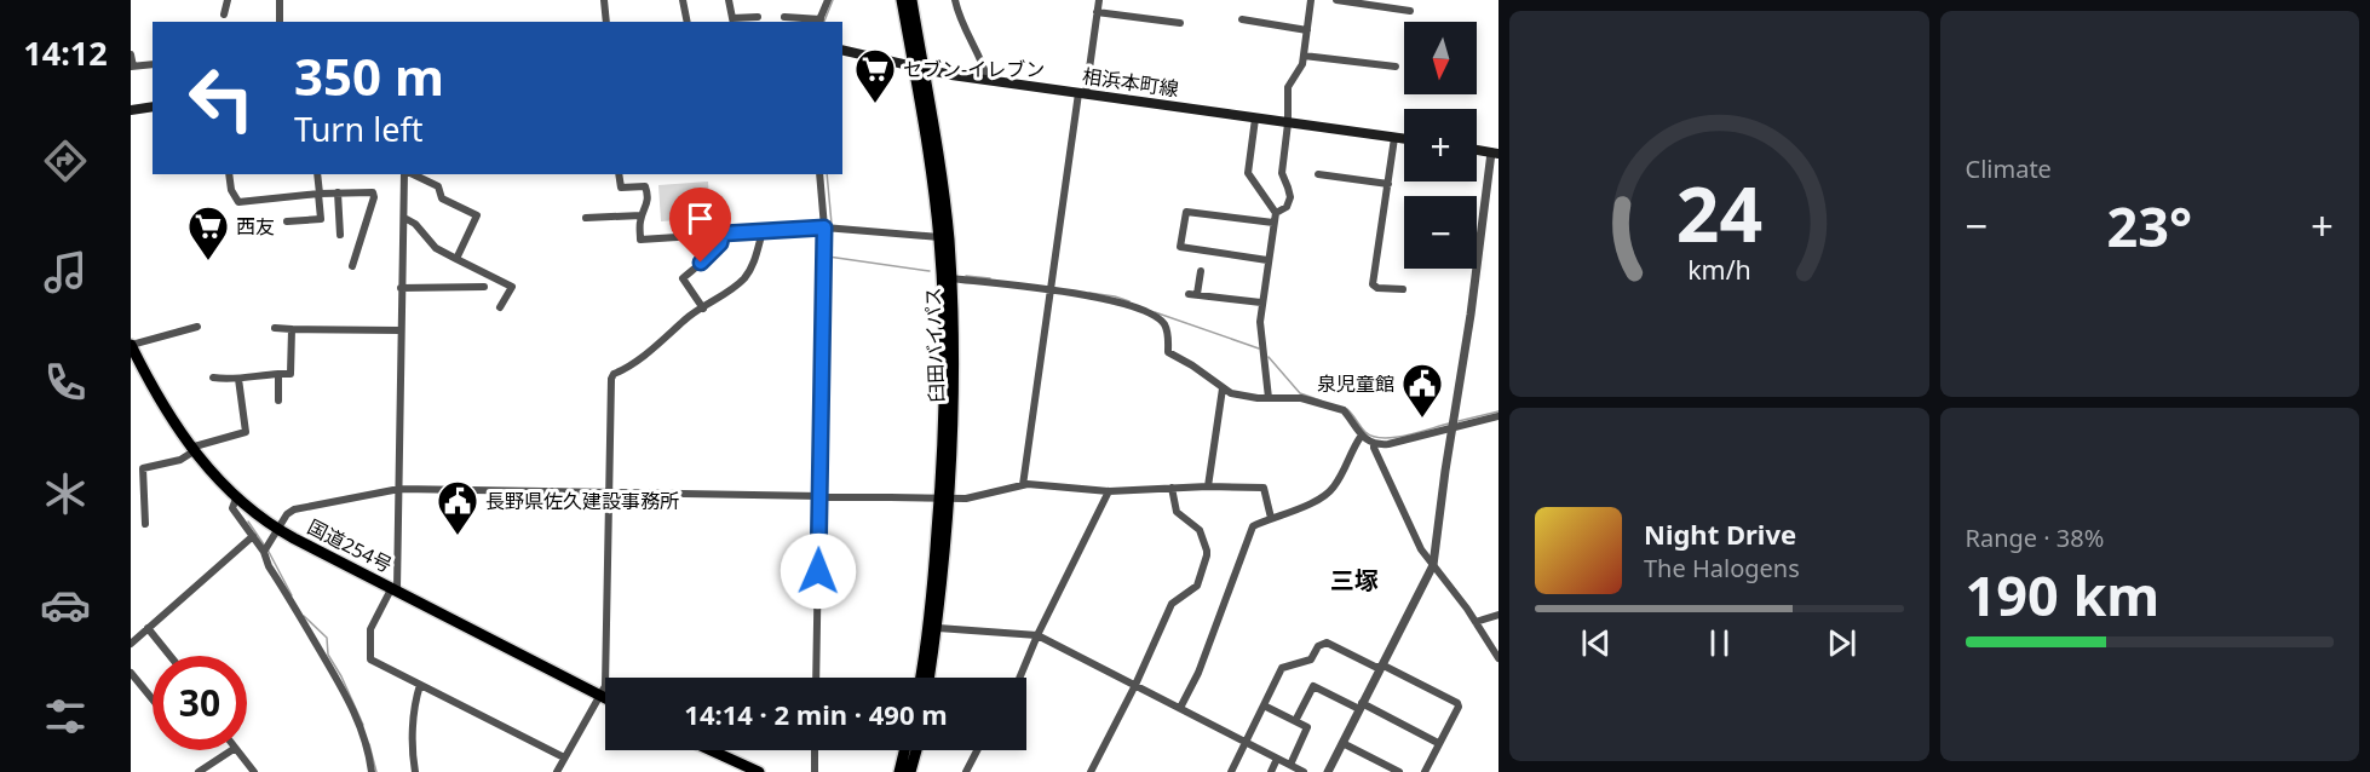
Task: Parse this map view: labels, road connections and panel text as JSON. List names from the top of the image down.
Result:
{
  "streets": {
    "highway": ["臼田バイパス", "国道254号"],
    "main road": ["相浜本町線"]
  },
  "crossings": [
    ["相浜本町線", "臼田バイパス"]
  ],
  "districts": ["三塚"],
  "places": {
    "supermarket": ["セブン-イレブン", "西友"],
    "public building": ["泉児童館", "長野県佐久建設事務所"]
  },
  "north": "bottom",
  "page": {
    "tabs": "14:12",
    "tile": [
      "Climate",
      ["Range · 38%", "190 km"]
    ],
    "map_buttons": ["+", "−"],
    "turn": ["350 m", "Turn left"],
    "heat": ["−", "23°", "+"],
    "song": ["Night Drive", "The Halogens"],
    "limit": "30",
    "trip": "14:14 · 2 min · 490 m",
    "gauge": ["24", "km/h"]
  }
}
